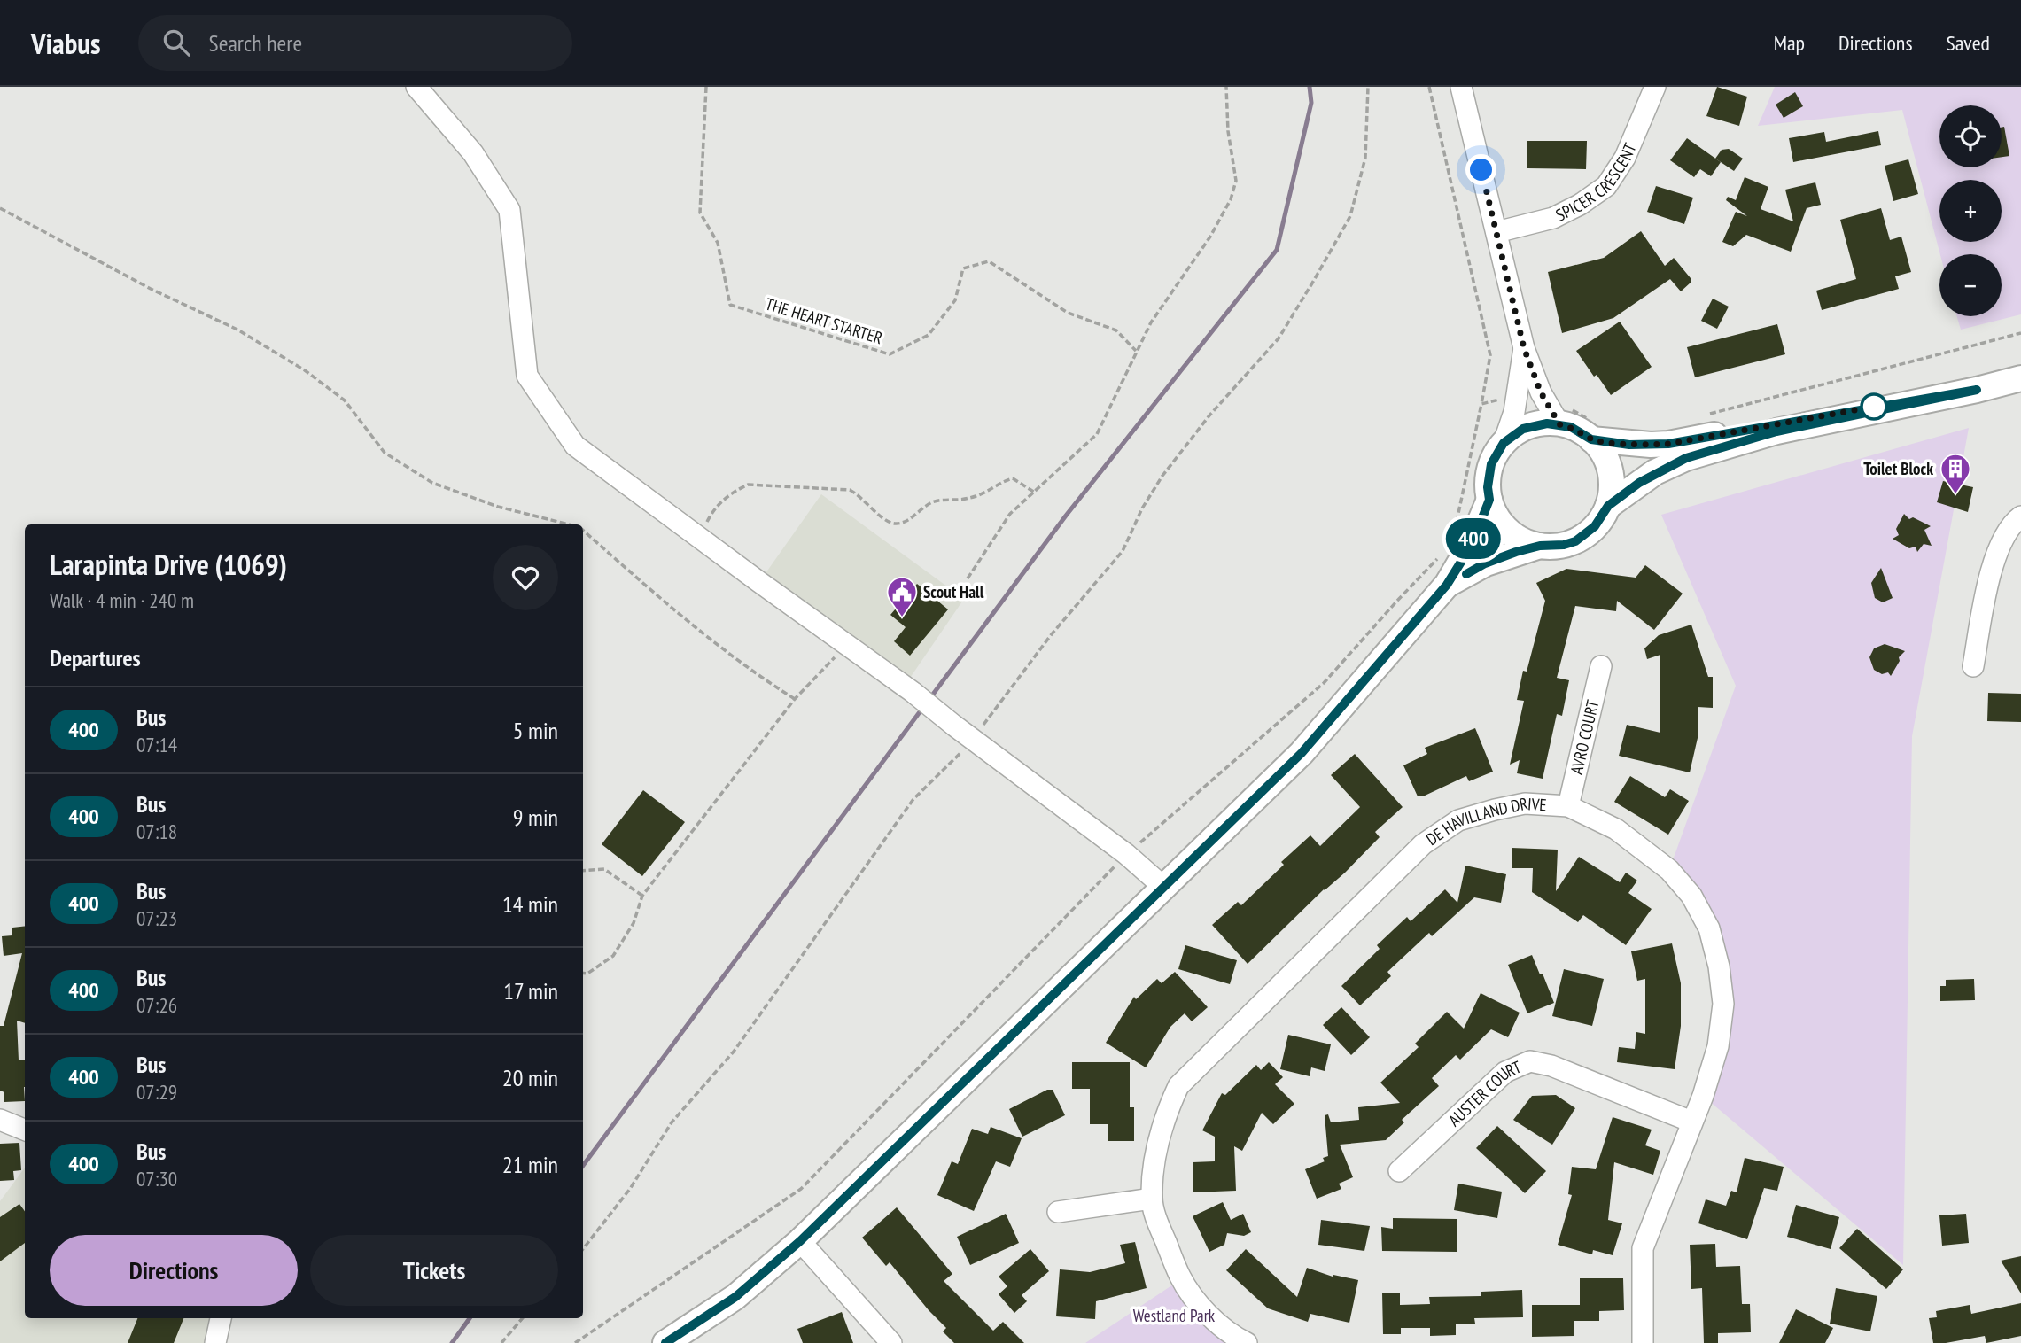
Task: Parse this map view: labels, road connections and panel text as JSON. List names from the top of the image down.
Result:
{
  "streets": {
    "street": [
      "SPICER CRESCENT",
      "AVRO COURT",
      "DE HAVILLAND DRIVE",
      "AUSTER COURT"
    ],
    "path": ["THE HEART STARTER"]
  },
  "crossings": [
    ["AVRO COURT", "DE HAVILLAND DRIVE"],
    ["DE HAVILLAND DRIVE", "AUSTER COURT"]
  ],
  "parks": ["Westland Park"],
  "places": {
    "building": ["Toilet Block"],
    "public building": ["Scout Hall"]
  },
  "lines": ["bus line 400"],
  "page": {
    "header": "Viabus",
    "search": "Search here",
    "nav": ["Map", "Directions", "Saved"],
    "on_map": "400",
    "map_buttons": ["+", "−"],
    "heading": [
      ["Larapinta Drive (1069)", "Walk · 4 min · 240 m"],
      "Departures"
    ],
    "list": [
      {
        "mark": "400",
        "name": "Bus",
        "note": "07:14",
        "value": "5 min"
      },
      {
        "mark": "400",
        "name": "Bus",
        "note": "07:18",
        "value": "9 min"
      },
      {
        "mark": "400",
        "name": "Bus",
        "note": "07:23",
        "value": "14 min"
      },
      {
        "mark": "400",
        "name": "Bus",
        "note": "07:26",
        "value": "17 min"
      },
      {
        "mark": "400",
        "name": "Bus",
        "note": "07:29",
        "value": "20 min"
      },
      {
        "mark": "400",
        "name": "Bus",
        "note": "07:30",
        "value": "21 min"
      }
    ],
    "buttons": ["Directions", "Tickets"]
  }
}
